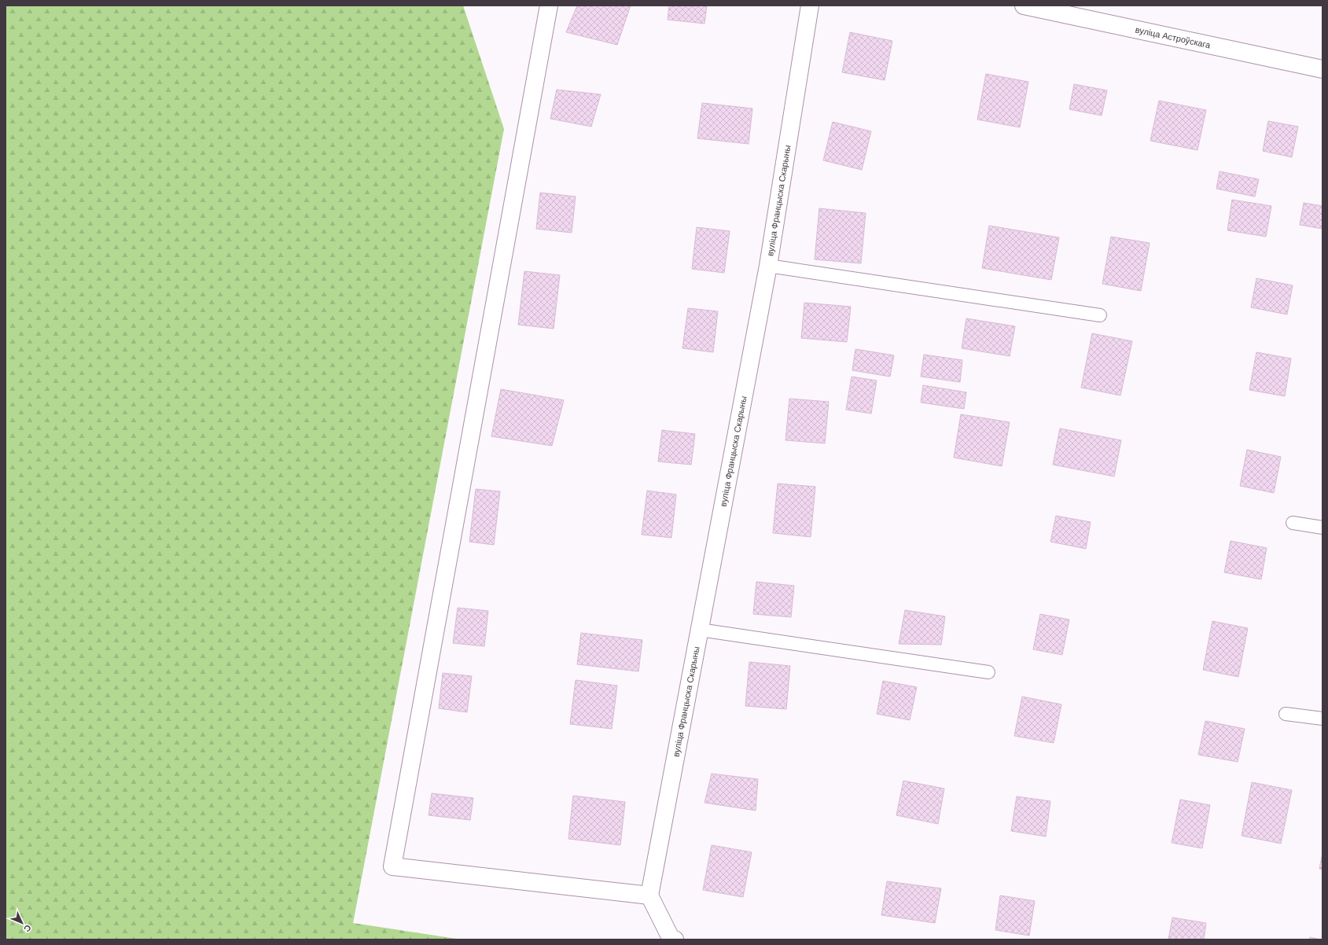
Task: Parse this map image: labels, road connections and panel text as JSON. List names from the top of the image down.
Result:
{
  "streets": {
    "street": ["вуліца Астроўскага", "вуліца Францыска Скарыны"]
  },
  "north": "bottom right"
}
